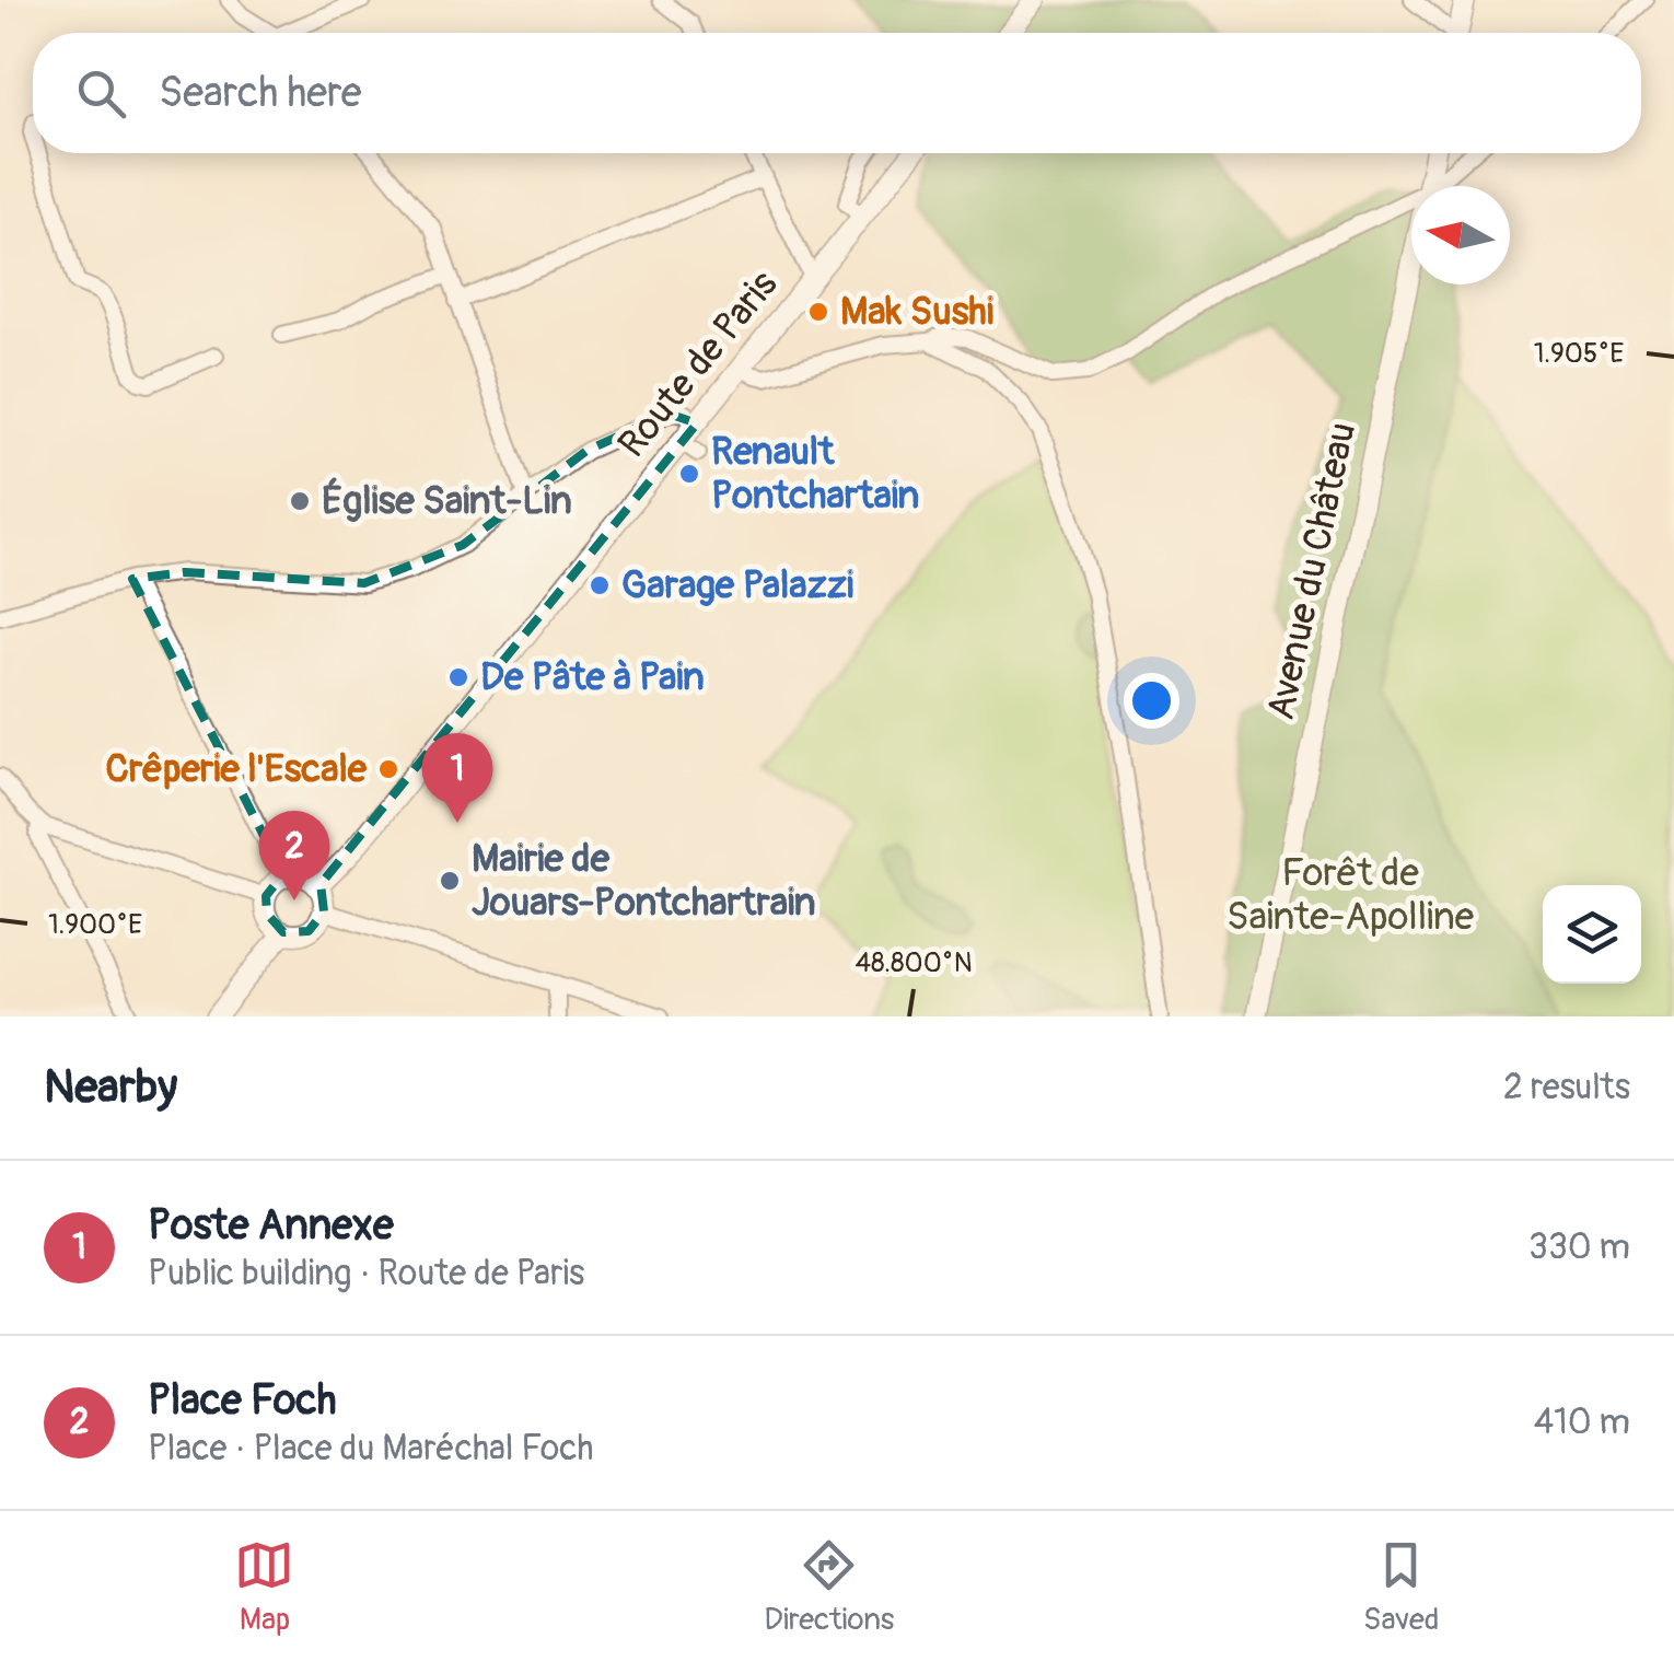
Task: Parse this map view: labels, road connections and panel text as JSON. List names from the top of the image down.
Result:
{
  "streets": {
    "main road": ["Route de Paris", "Avenue du Château"]
  },
  "parks": ["Forêt de Sainte-Apolline"],
  "places": [
    "Mak Sushi",
    "Renault Pontchartain",
    "Église Saint-Lin",
    "Garage Palazzi",
    "De Pâte à Pain",
    "Crêperie l'Escale",
    "Mairie de Jouars-Pontchartrain"
  ],
  "north": "left",
  "page": {
    "search": "Search here",
    "pins": ["1", "2"],
    "heading": ["Nearby", "2 results"],
    "list": [
      {
        "mark": "1",
        "name": "Poste Annexe",
        "note": "Public building · Route de Paris",
        "value": "330 m"
      },
      {
        "mark": "2",
        "name": "Place Foch",
        "note": "Place · Place du Maréchal Foch",
        "value": "410 m"
      }
    ],
    "nav": ["Map", "Directions", "Saved"]
  },
  "coordinates": ["1.905°E", "1.900°E", "48.800°N"]
}
